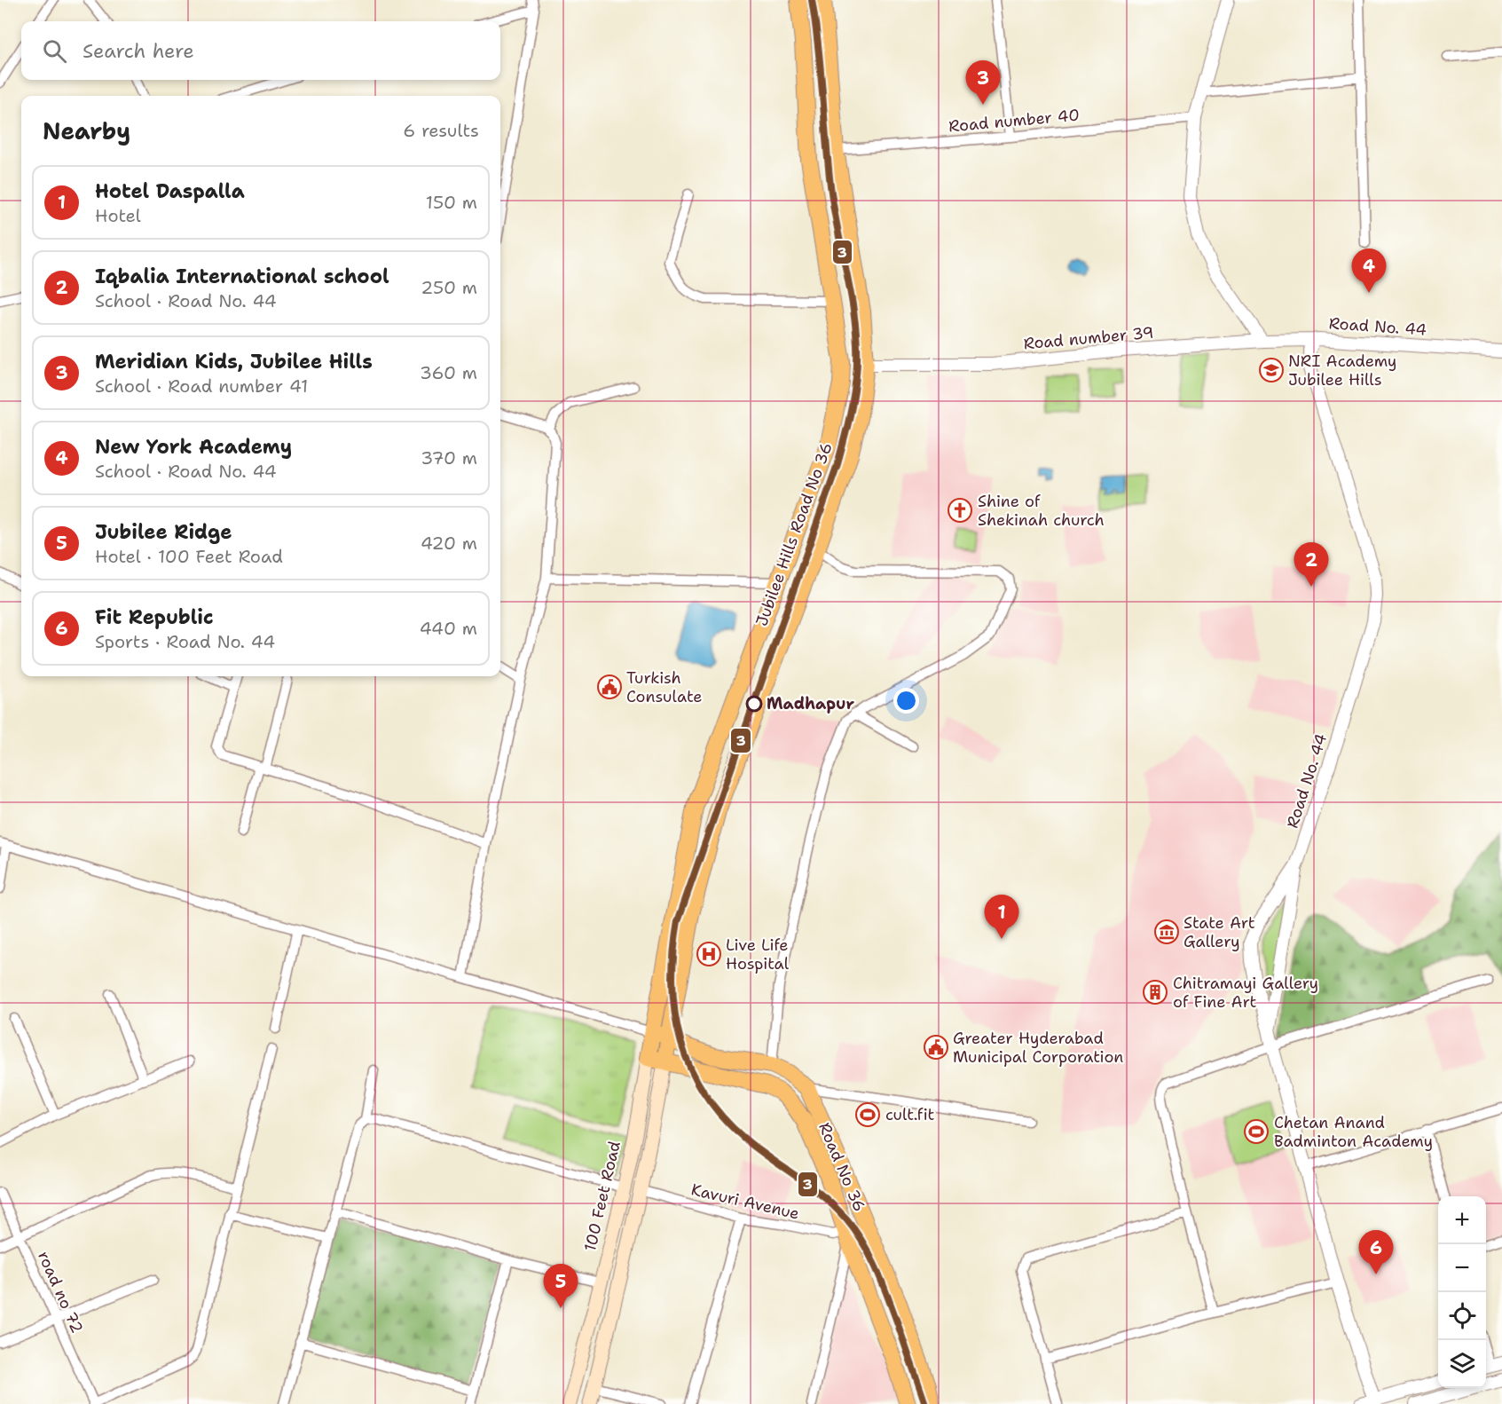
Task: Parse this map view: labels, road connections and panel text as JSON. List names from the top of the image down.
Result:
{
  "streets": {
    "main road": ["Jubilee Hills Road No 36", "Road No 36", "100 Feet Road"],
    "street": [
      "Road number 40",
      "Road No. 44",
      "Road number 39",
      "Kavuri Avenue",
      "road no 72"
    ]
  },
  "crossings": [
    ["Road number 40", "Jubilee Hills Road No 36"],
    ["Road No. 44", "Road number 39"],
    ["Road number 39", "Jubilee Hills Road No 36"],
    ["Jubilee Hills Road No 36", "Road No 36"],
    ["Jubilee Hills Road No 36", "100 Feet Road"],
    ["Road No 36", "100 Feet Road"],
    ["Road No 36", "Kavuri Avenue"]
  ],
  "places": {
    "school or university": ["NRI Academy Jubilee Hills"],
    "church": ["Shine of Shekinah church"],
    "public building": ["Turkish Consulate", "Greater Hyderabad Municipal Corporation"],
    "other": ["Madhapur"],
    "museum": ["State Art Gallery"],
    "hospital": ["Live Life Hospital"],
    "building": ["Chitramayi Gallery of Fine Art"],
    "sports": ["cult.fit", "Chetan Anand Badminton Academy"]
  },
  "lines": ["transit line 3"],
  "page": {
    "search": "Search here",
    "pins": [
      "3",
      "4",
      "2",
      "1",
      "6",
      "5"
    ],
    "heading": ["Nearby", "6 results"],
    "list": [
      {
        "mark": "1",
        "name": "Hotel Daspalla",
        "note": "Hotel",
        "value": "150 m"
      },
      {
        "mark": "2",
        "name": "Iqbalia International school",
        "note": "School · Road No. 44",
        "value": "250 m"
      },
      {
        "mark": "3",
        "name": "Meridian Kids, Jubilee Hills",
        "note": "School · Road number 41",
        "value": "360 m"
      },
      {
        "mark": "4",
        "name": "New York Academy",
        "note": "School · Road No. 44",
        "value": "370 m"
      },
      {
        "mark": "5",
        "name": "Jubilee Ridge",
        "note": "Hotel · 100 Feet Road",
        "value": "420 m"
      },
      {
        "mark": "6",
        "name": "Fit Republic",
        "note": "Sports · Road No. 44",
        "value": "440 m"
      }
    ],
    "map_buttons": ["+", "−"]
  }
}
